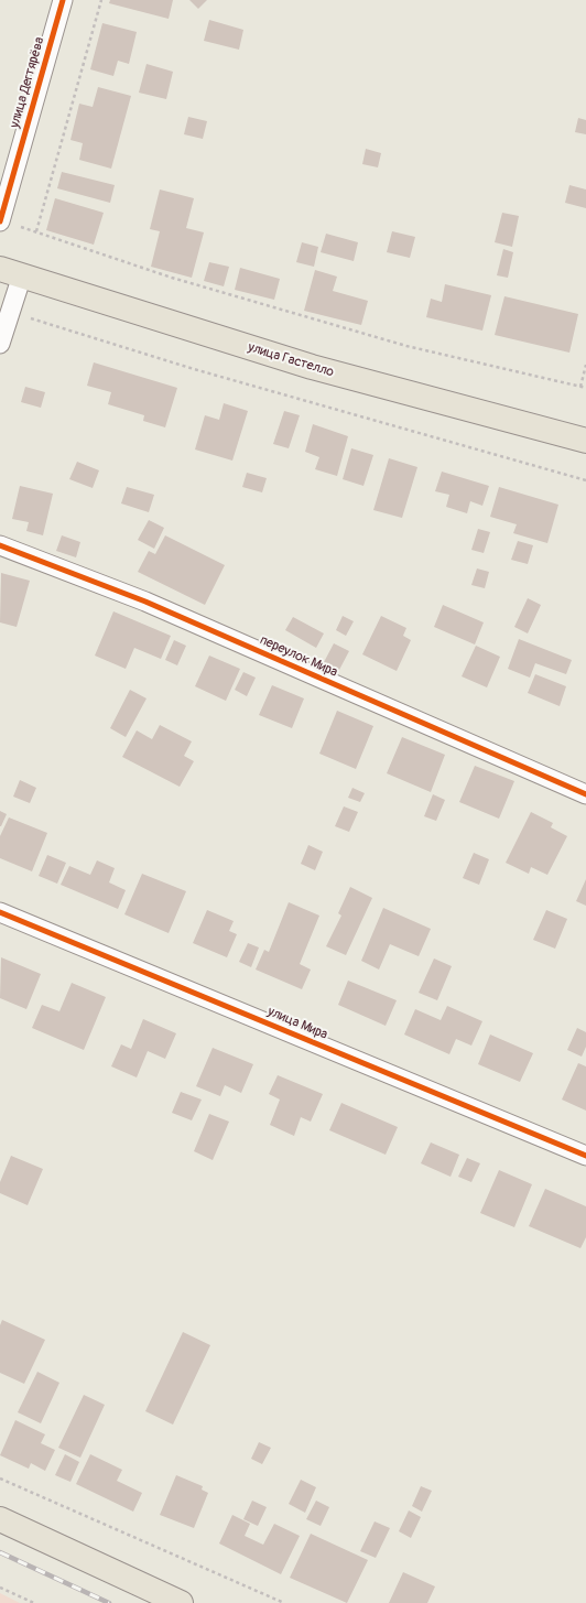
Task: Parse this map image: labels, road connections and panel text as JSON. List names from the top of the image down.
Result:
{
  "streets": {
    "main road": ["улица Гастелло"],
    "street": ["улица Дегтярёва", "переулок Мира", "улица Мира"]
  }
}
